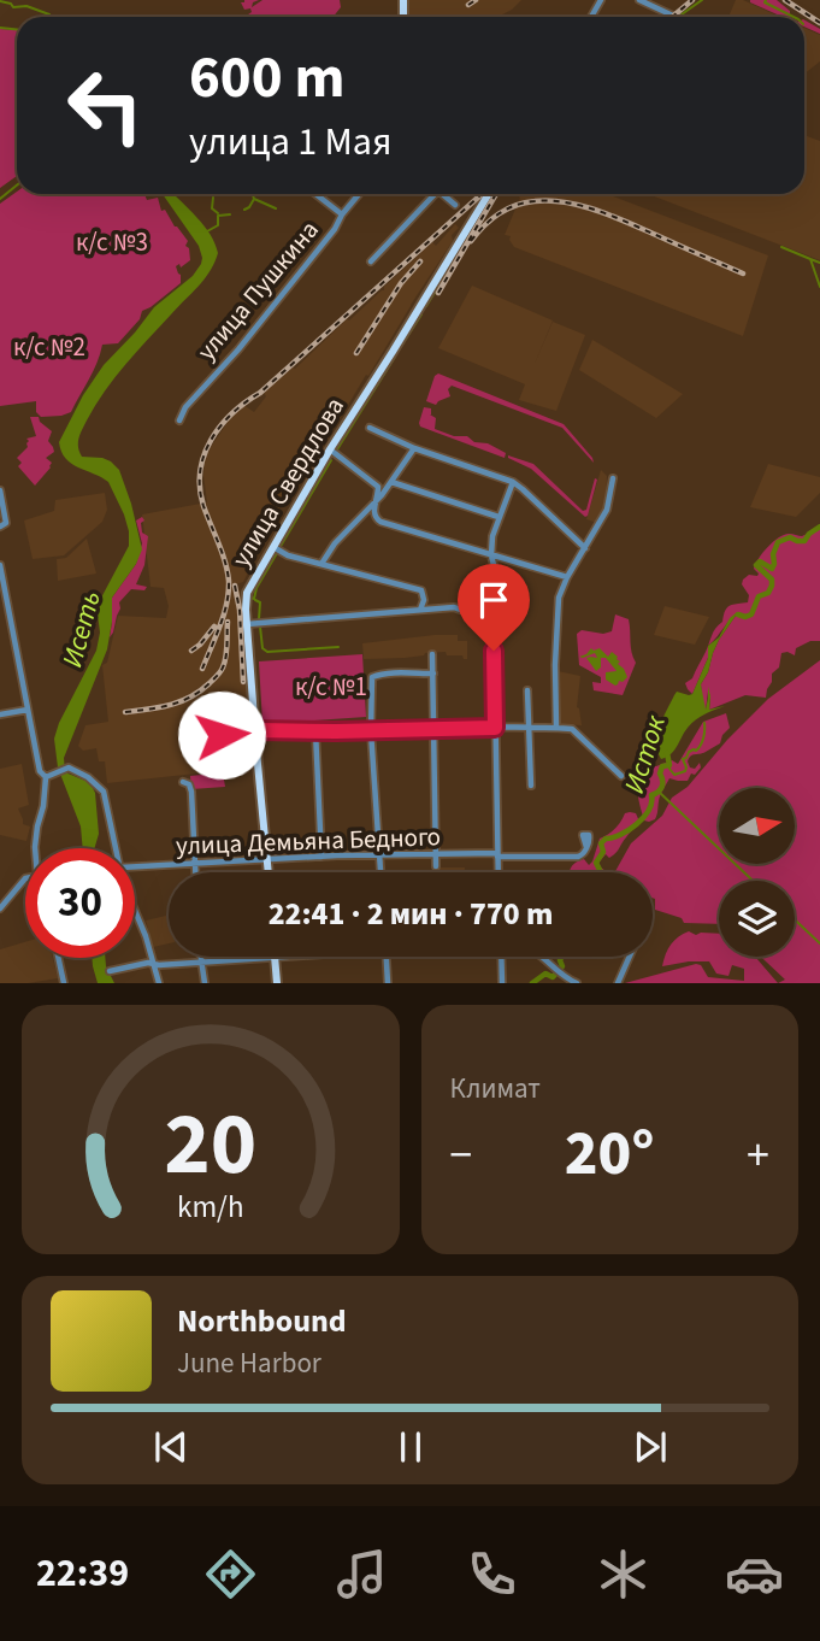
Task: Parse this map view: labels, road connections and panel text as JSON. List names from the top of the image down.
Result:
{
  "streets": {
    "main road": ["улица Свердлова"],
    "street": ["улица Пушкина", "улица Демьяна Бедного"]
  },
  "crossings": [
    ["улица Свердлова", "улица Демьяна Бедного"]
  ],
  "water": ["Исеть", "Исток"],
  "parks": ["к/с №3", "к/с №2", "к/с №1"],
  "north": "right",
  "page": {
    "turn": ["600 m", "улица 1 Мая"],
    "limit": "30",
    "trip": "22:41 · 2 мин · 770 m",
    "tile": "Климат",
    "heat": ["−", "20°", "+"],
    "song": ["Northbound", "June Harbor"],
    "tabs": "22:39",
    "gauge": ["20", "km/h"]
  }
}
